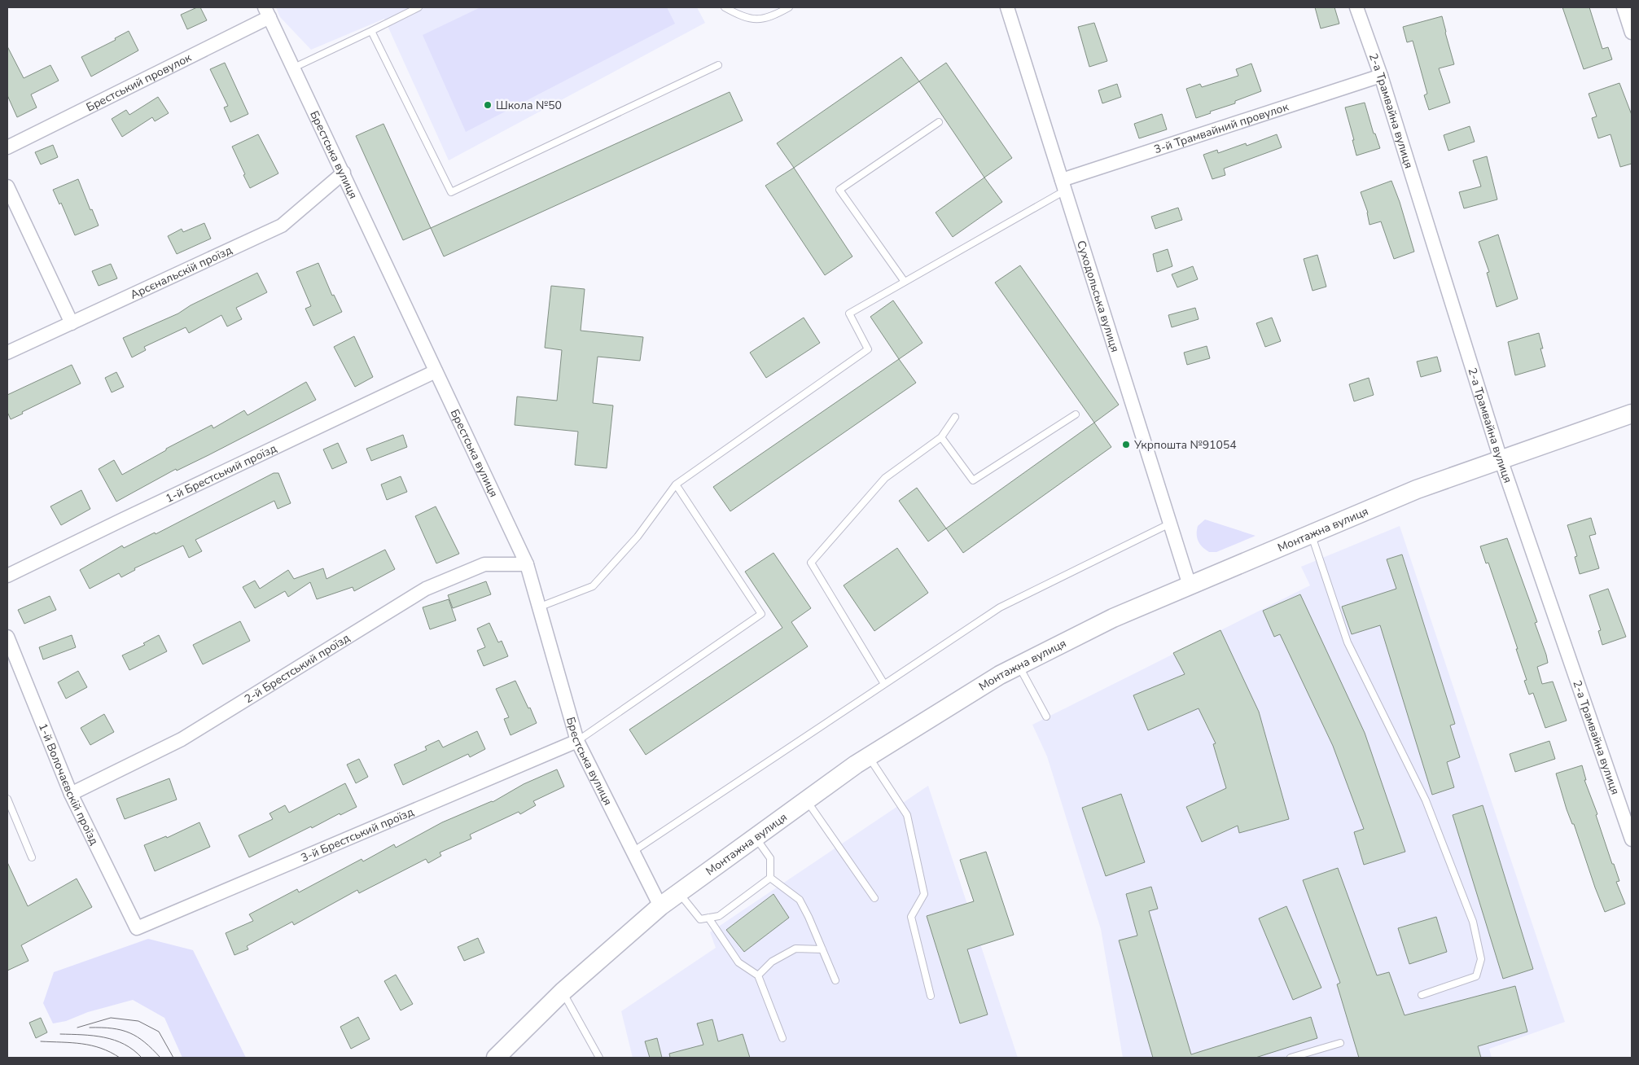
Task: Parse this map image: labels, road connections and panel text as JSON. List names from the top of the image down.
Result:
{
  "streets": {
    "street": [
      "Брестський провулок",
      "2-а Трамвайна вулиця",
      "3-й Трамвайний провулок",
      "Брестська вулиця",
      "Арсєнальскій проїзд",
      "Суходольська вулиця",
      "1-й Брестський проїзд",
      "Монтажна вулиця",
      "2-й Брестський проїзд",
      "1-й Волочаєвскій проїзд",
      "3-й Брестський проїзд"
    ]
  },
  "crossings": [
    ["Брестський провулок", "Брестська вулиця"],
    ["2-а Трамвайна вулиця", "3-й Трамвайний провулок"],
    ["2-а Трамвайна вулиця", "Монтажна вулиця"],
    ["3-й Трамвайний провулок", "Суходольська вулиця"],
    ["Брестська вулиця", "Арсєнальскій проїзд"],
    ["Брестська вулиця", "1-й Брестський проїзд"],
    ["Брестська вулиця", "Монтажна вулиця"],
    ["Брестська вулиця", "2-й Брестський проїзд"],
    ["Брестська вулиця", "3-й Брестський проїзд"],
    ["Суходольська вулиця", "Монтажна вулиця"],
    ["2-й Брестський проїзд", "1-й Волочаєвскій проїзд"],
    ["1-й Волочаєвскій проїзд", "3-й Брестський проїзд"]
  ],
  "places": ["Школа №50", "Укрпошта №91054"]
}
